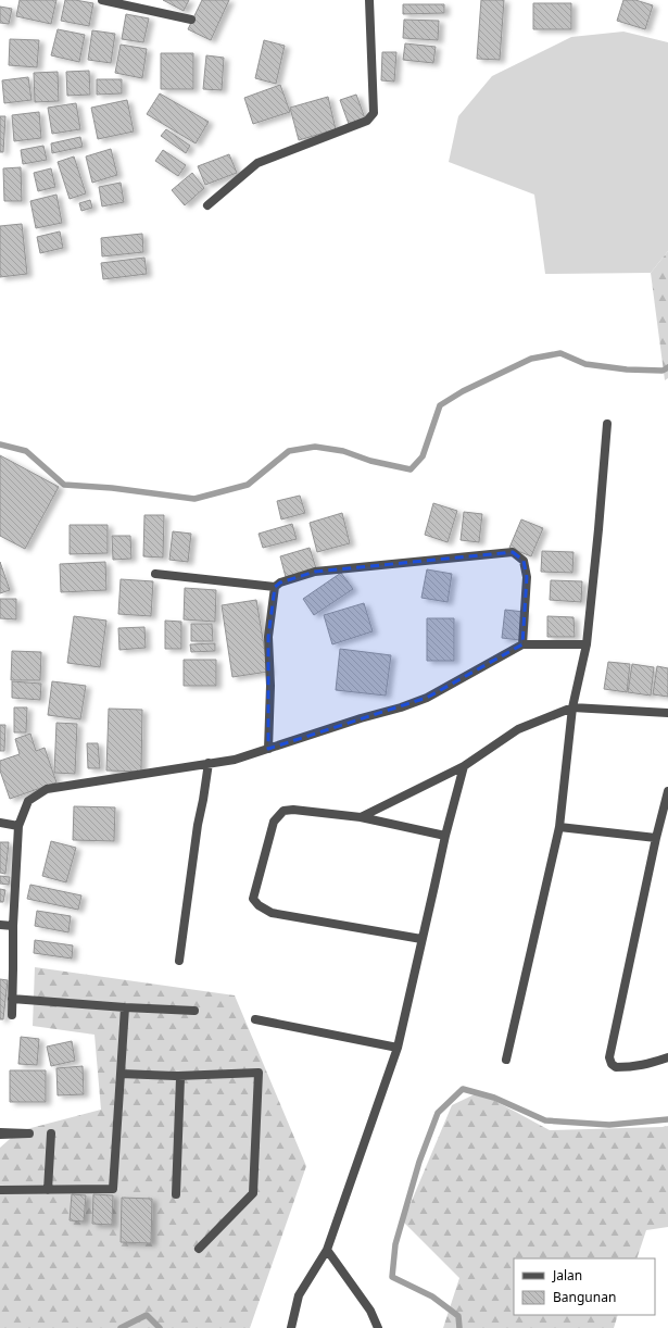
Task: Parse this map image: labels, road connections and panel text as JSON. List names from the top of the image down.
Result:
{
  "legend": ["Jalan", "Bangunan"]
}
